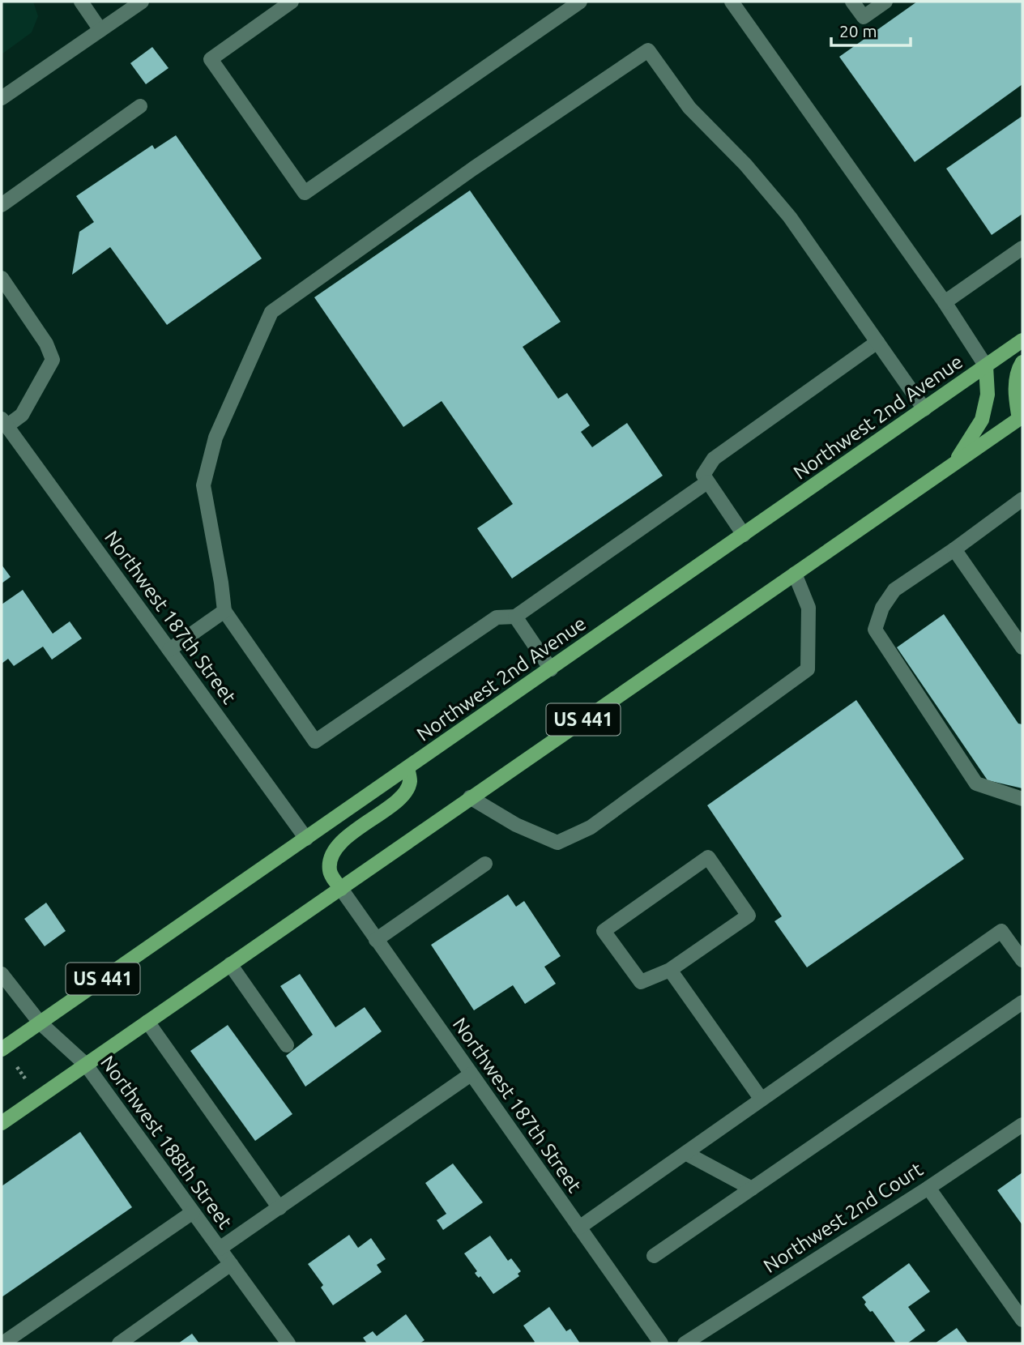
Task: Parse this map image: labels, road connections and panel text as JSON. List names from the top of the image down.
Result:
{
  "streets": {
    "main road": ["Northwest 2nd Avenue", "US 441"],
    "street": ["Northwest 187th Street", "Northwest 188th Street", "Northwest 2nd Court"]
  },
  "crossings": [
    ["Northwest 2nd Avenue", "Northwest 187th Street"],
    ["Northwest 2nd Avenue", "Northwest 188th Street"],
    ["Northwest 187th Street", "US 441"],
    ["US 441", "Northwest 188th Street"]
  ],
  "scale_bar": "20 m"
}
